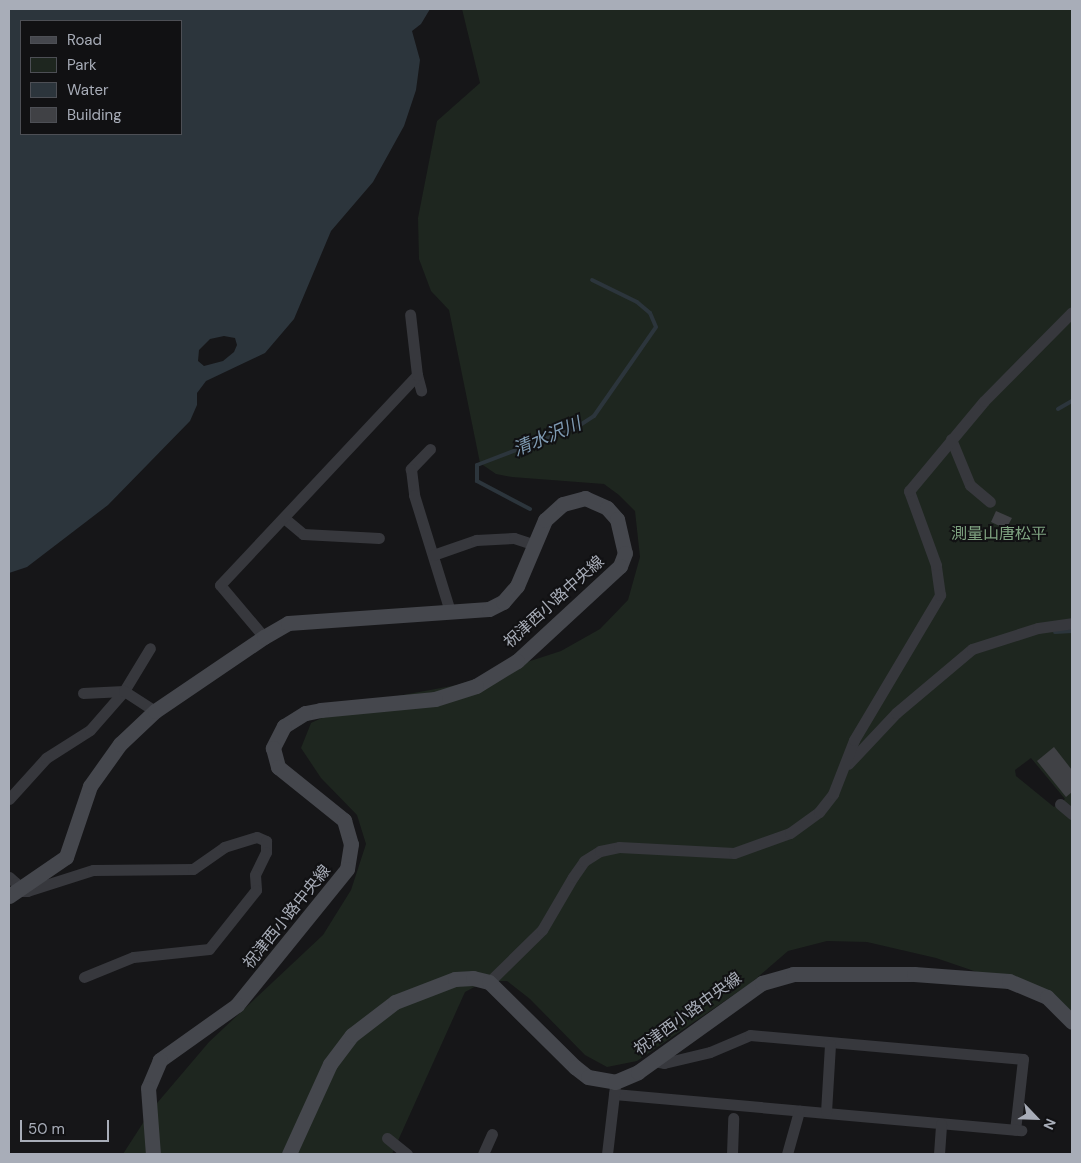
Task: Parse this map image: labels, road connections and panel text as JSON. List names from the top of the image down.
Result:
{
  "streets": {
    "main road": ["祝津西小路中央線"]
  },
  "water": ["清水沢川"],
  "parks": ["測量山唐松平"],
  "legend": [
    "Road",
    "Park",
    "Water",
    "Building"
  ],
  "scale_bar": "50 m",
  "north": "bottom right"
}
